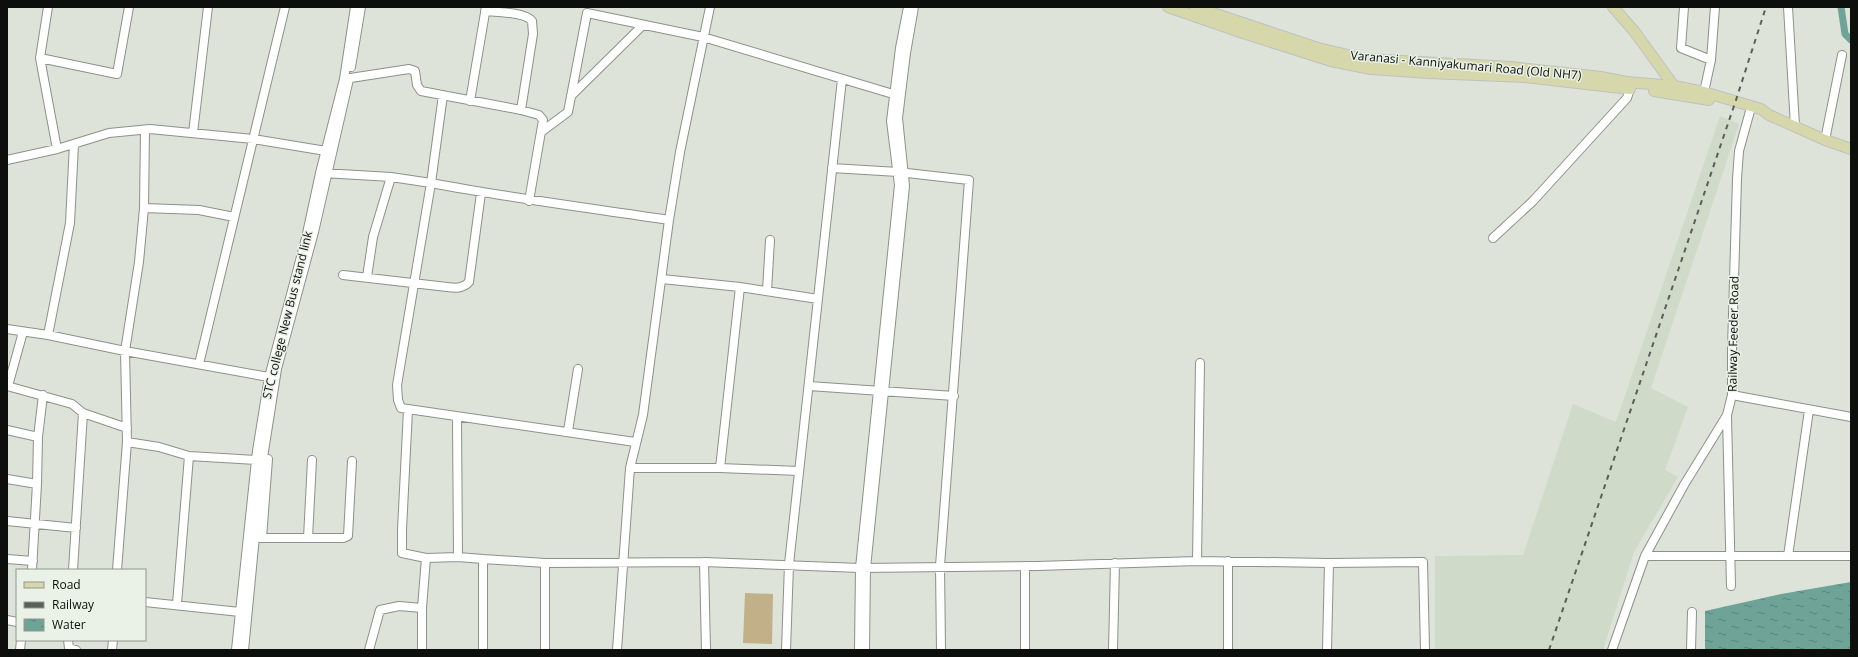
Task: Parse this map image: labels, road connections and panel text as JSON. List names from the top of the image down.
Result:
{
  "streets": {
    "main road": ["Varanasi - Kanniyakumari Road (Old NH7)"],
    "street": ["STC college New Bus stand link", "Railway Feeder Road"]
  },
  "crossings": [
    ["Varanasi - Kanniyakumari Road (Old NH7)", "Railway Feeder Road"]
  ],
  "legend": ["Road", "Railway", "Water"]
}
